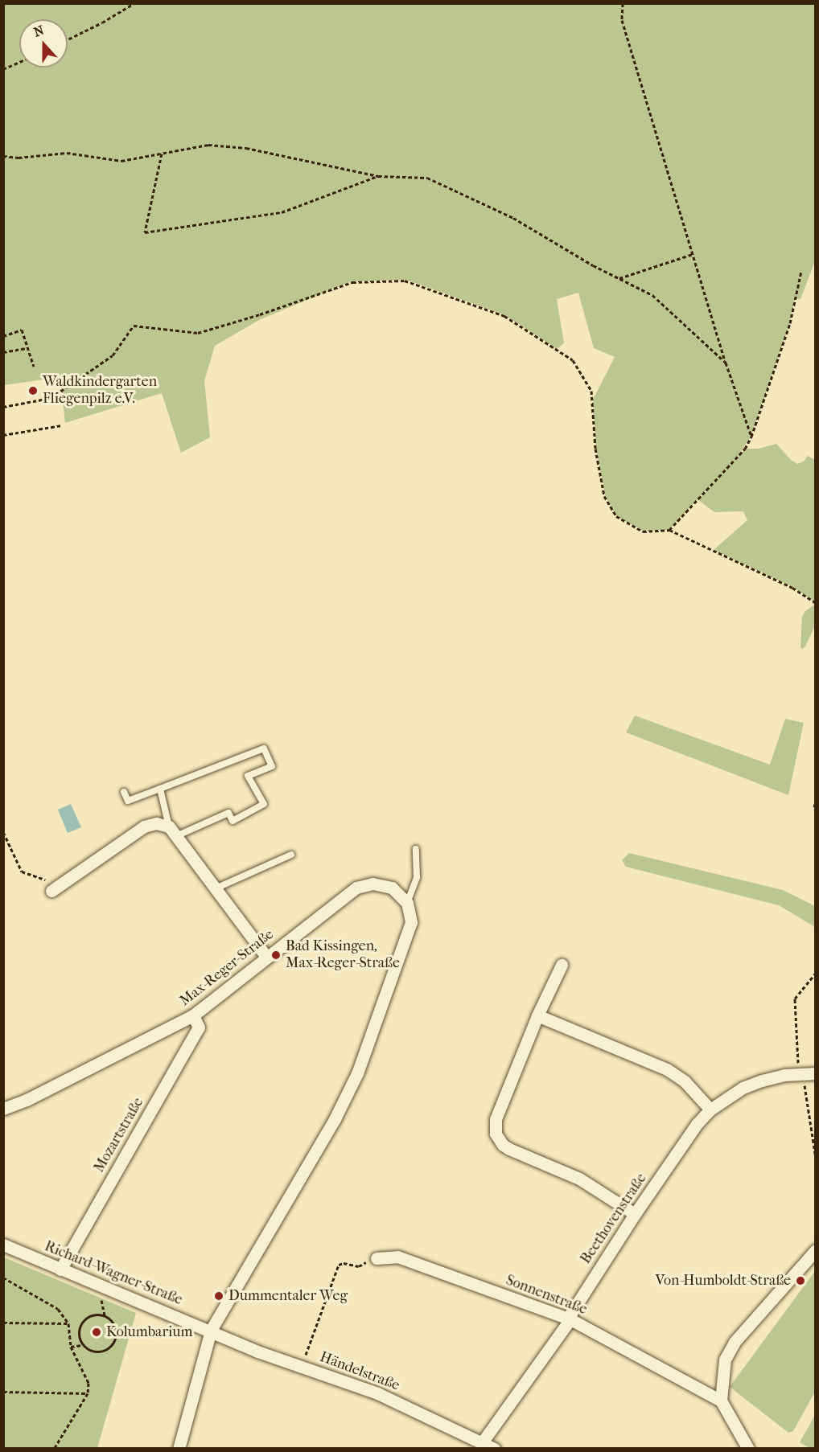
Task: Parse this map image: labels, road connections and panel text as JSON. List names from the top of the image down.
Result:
{
  "streets": {
    "street": [
      "Max-Reger-Straße",
      "Mozartstraße",
      "Beethovenstraße",
      "Richard-Wagner-Straße",
      "Sonnenstraße",
      "Händelstraße"
    ]
  },
  "crossings": [
    ["Max-Reger-Straße", "Mozartstraße"],
    ["Mozartstraße", "Richard-Wagner-Straße"],
    ["Beethovenstraße", "Sonnenstraße"],
    ["Beethovenstraße", "Händelstraße"],
    ["Richard-Wagner-Straße", "Händelstraße"]
  ],
  "places": [
    "Waldkindergarten Fliegenpilz e.V.",
    "Bad Kissingen, Max-Reger-Straße",
    "Von-Humboldt-Straße",
    "Dummentaler Weg",
    "Kolumbarium"
  ],
  "north": "top"
}
